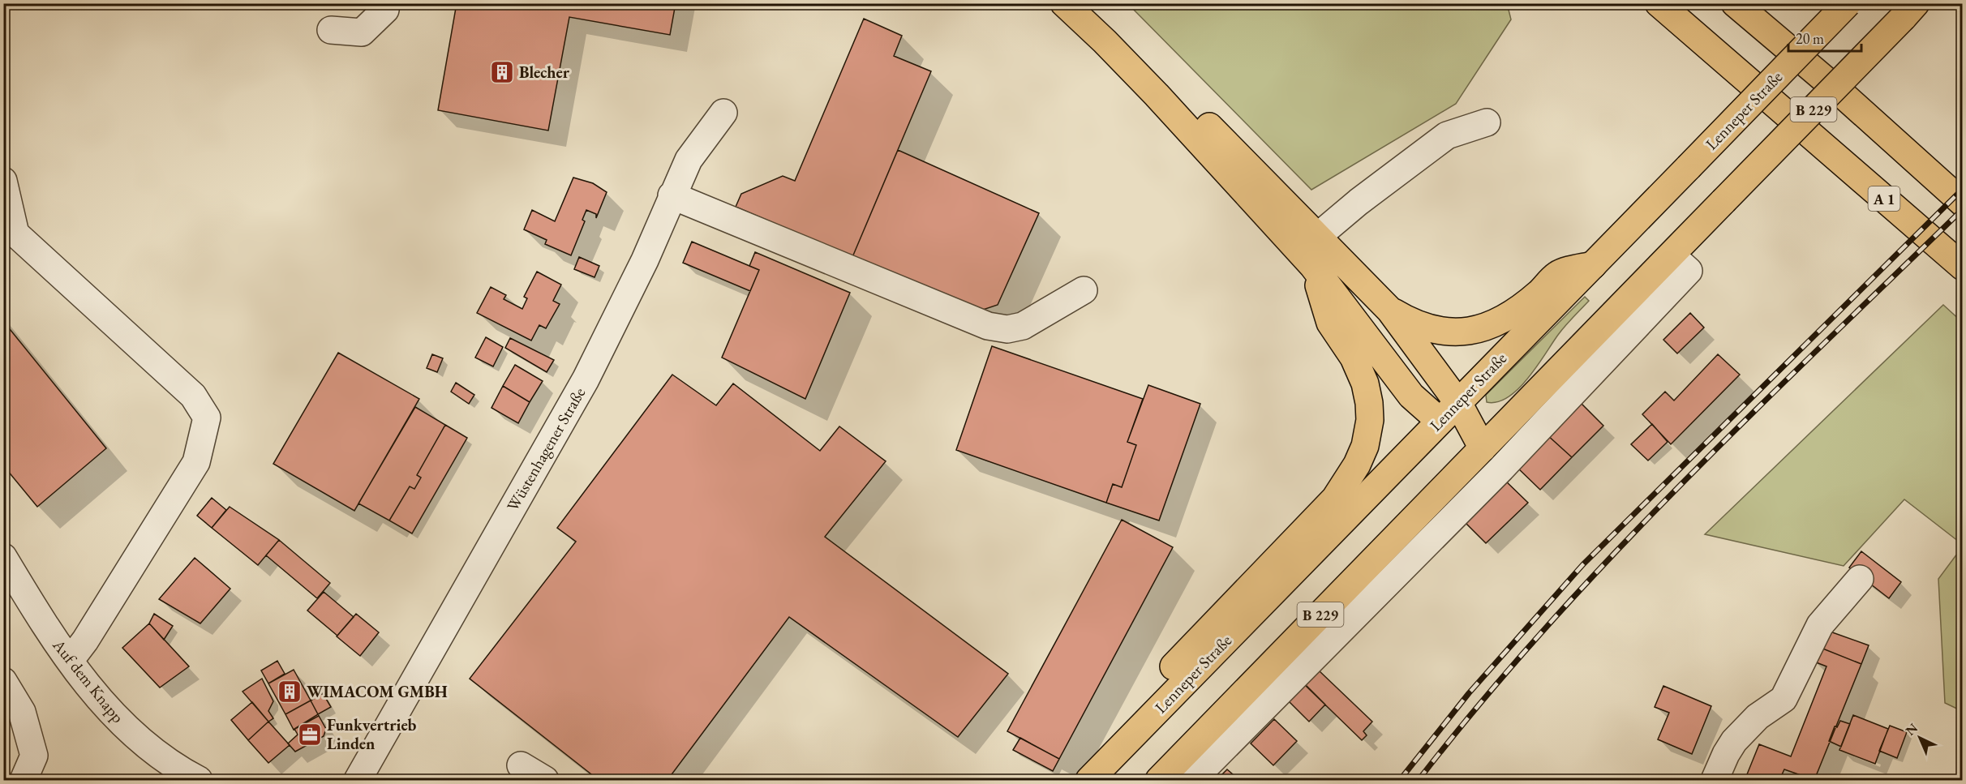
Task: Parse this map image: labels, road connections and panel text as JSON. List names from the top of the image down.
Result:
{
  "streets": {
    "main road": ["B 229", "Lenneper Straße", "A 1"],
    "street": ["Wüstenhagener Straße", "Auf dem Knapp"]
  },
  "places": {
    "building": ["Blecher", "WIMACOM GMBH"],
    "office": ["Funkvertrieb Linden"]
  },
  "scale_bar": "20 m",
  "north": "top left"
}
